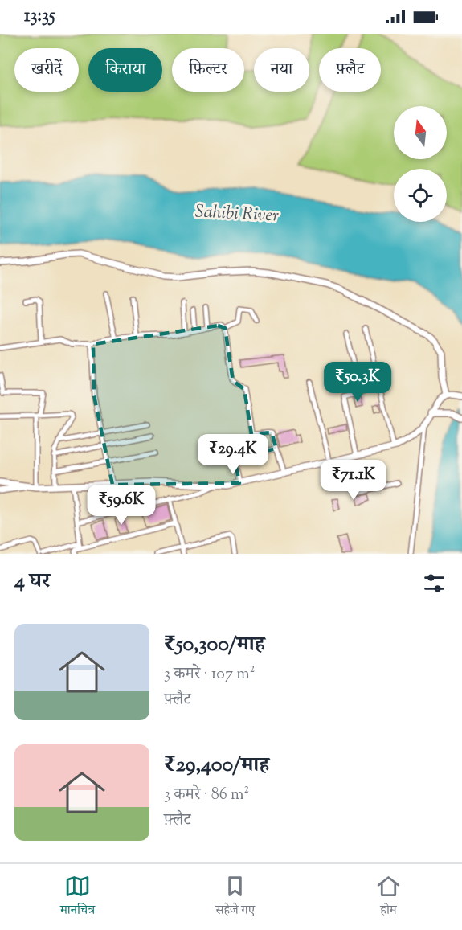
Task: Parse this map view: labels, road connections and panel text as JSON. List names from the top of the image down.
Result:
{
  "water": ["Sahibi River"],
  "north": "top",
  "page": {
    "status": "13:35",
    "chip": [
      "खरीदें",
      "किराया",
      "फ़िल्टर",
      "नया",
      "फ़्लैट"
    ],
    "price": [
      "₹50.3K",
      "₹29.4K",
      "₹71.1K",
      "₹59.6K"
    ],
    "heading": "4 घर",
    "list": [
      {
        "name": "₹50,300/माह",
        "note": "3 कमरे · 107 m² · फ़्लैट"
      },
      {
        "name": "₹29,400/माह",
        "note": "3 कमरे · 86 m² · फ़्लैट"
      }
    ],
    "tabs": ["मानचित्र", "सहेजे गए", "होम"]
  }
}
